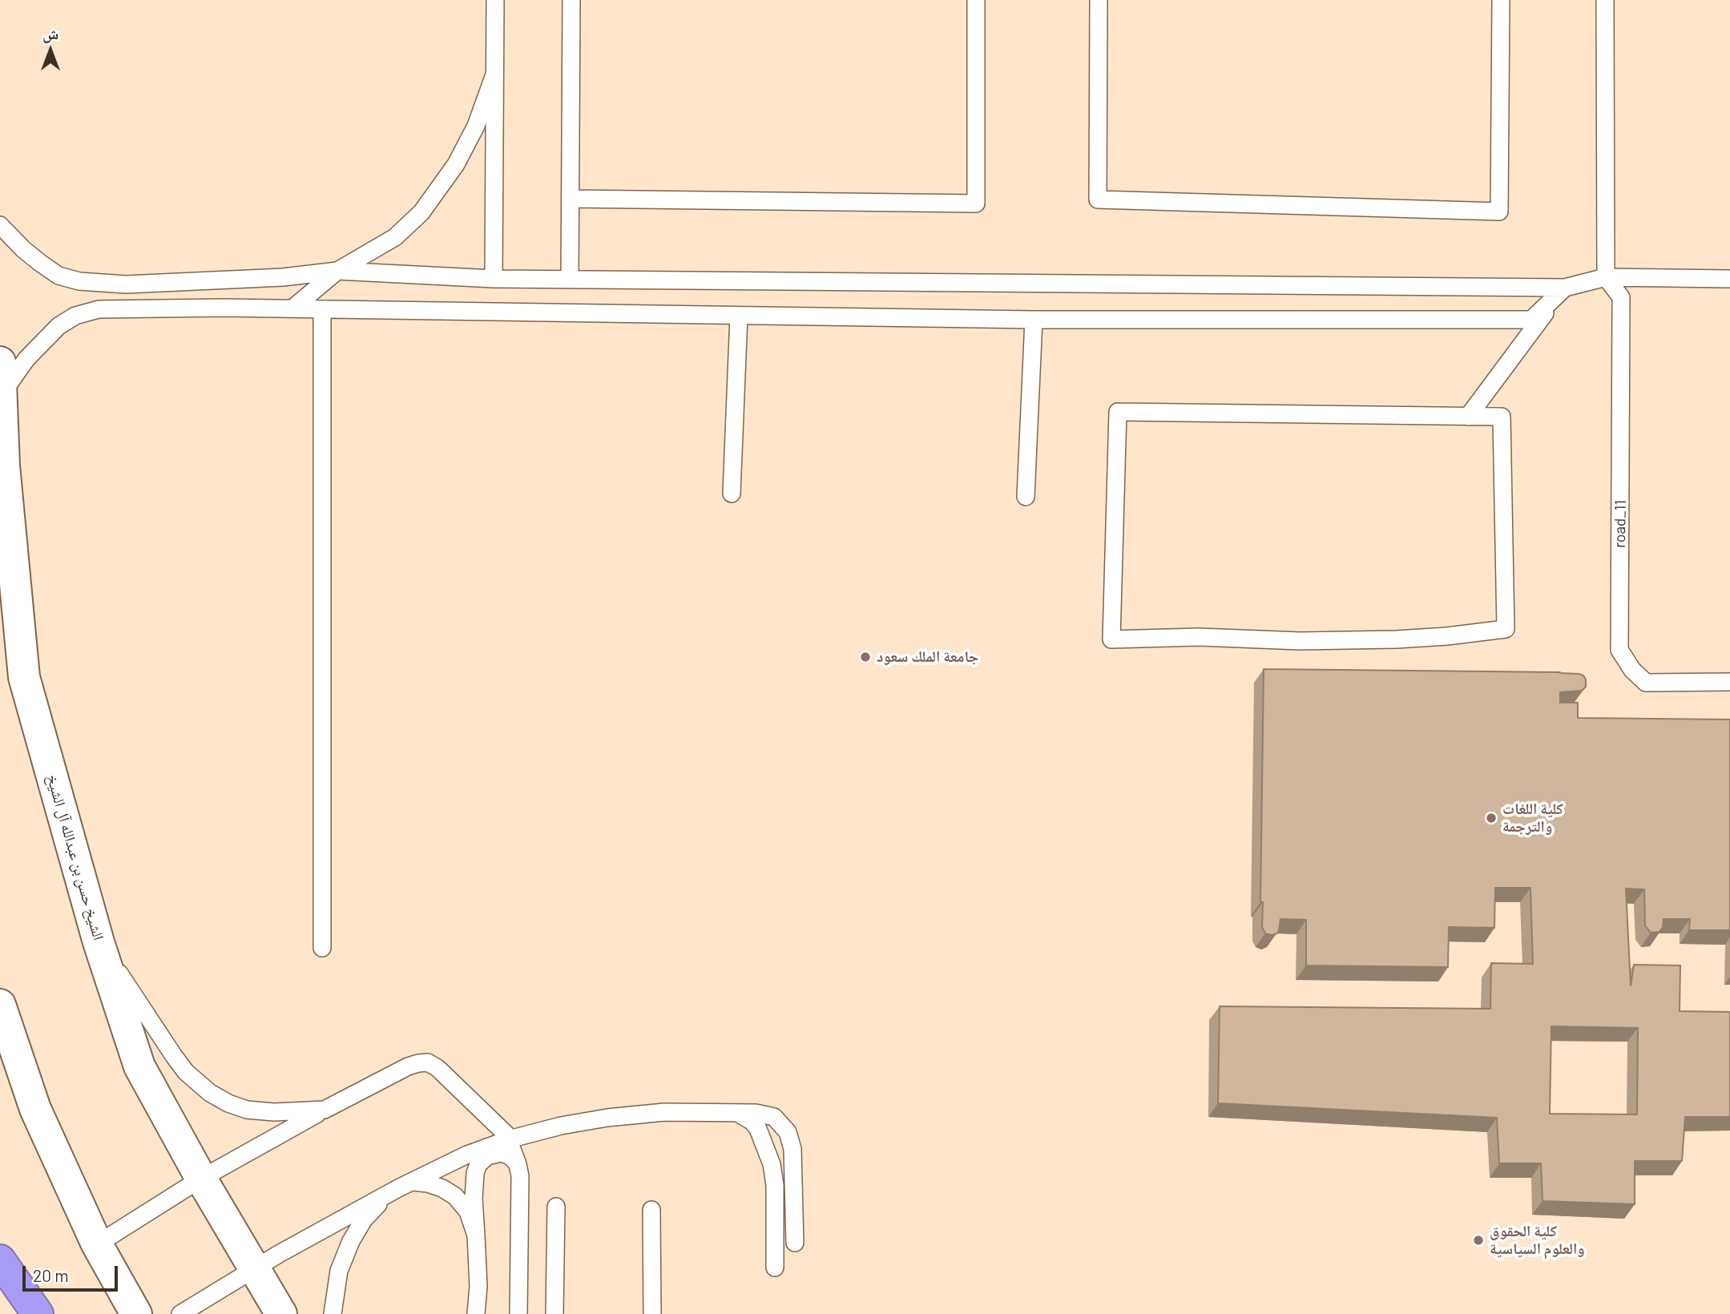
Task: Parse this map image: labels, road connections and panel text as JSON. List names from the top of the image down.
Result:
{
  "streets": {
    "main road": ["الشيخ حسن بن عبدالله آل الشيخ"],
    "lane": ["road_11"]
  },
  "places": ["جامعة الملك سعود", "كلية اللغات والترجمة", "كلية الحقوق والعلوم السياسية"],
  "scale_bar": "20 m",
  "north": "top"
}
